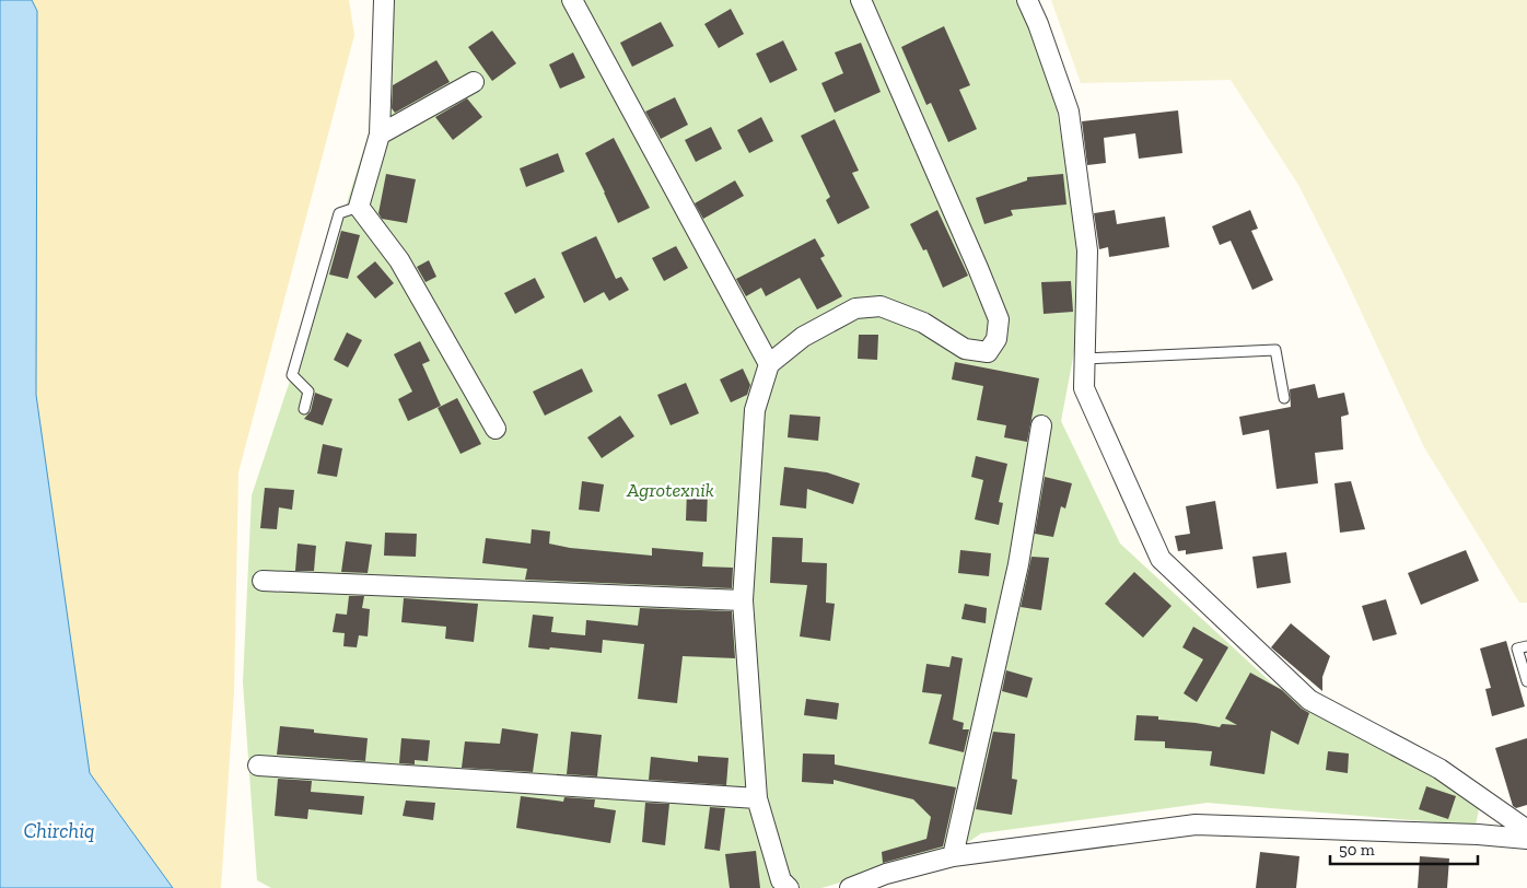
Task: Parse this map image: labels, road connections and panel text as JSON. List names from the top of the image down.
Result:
{
  "water": ["Chirchiq"],
  "parks": ["Agrotexnik"],
  "scale_bar": "50 m"
}
